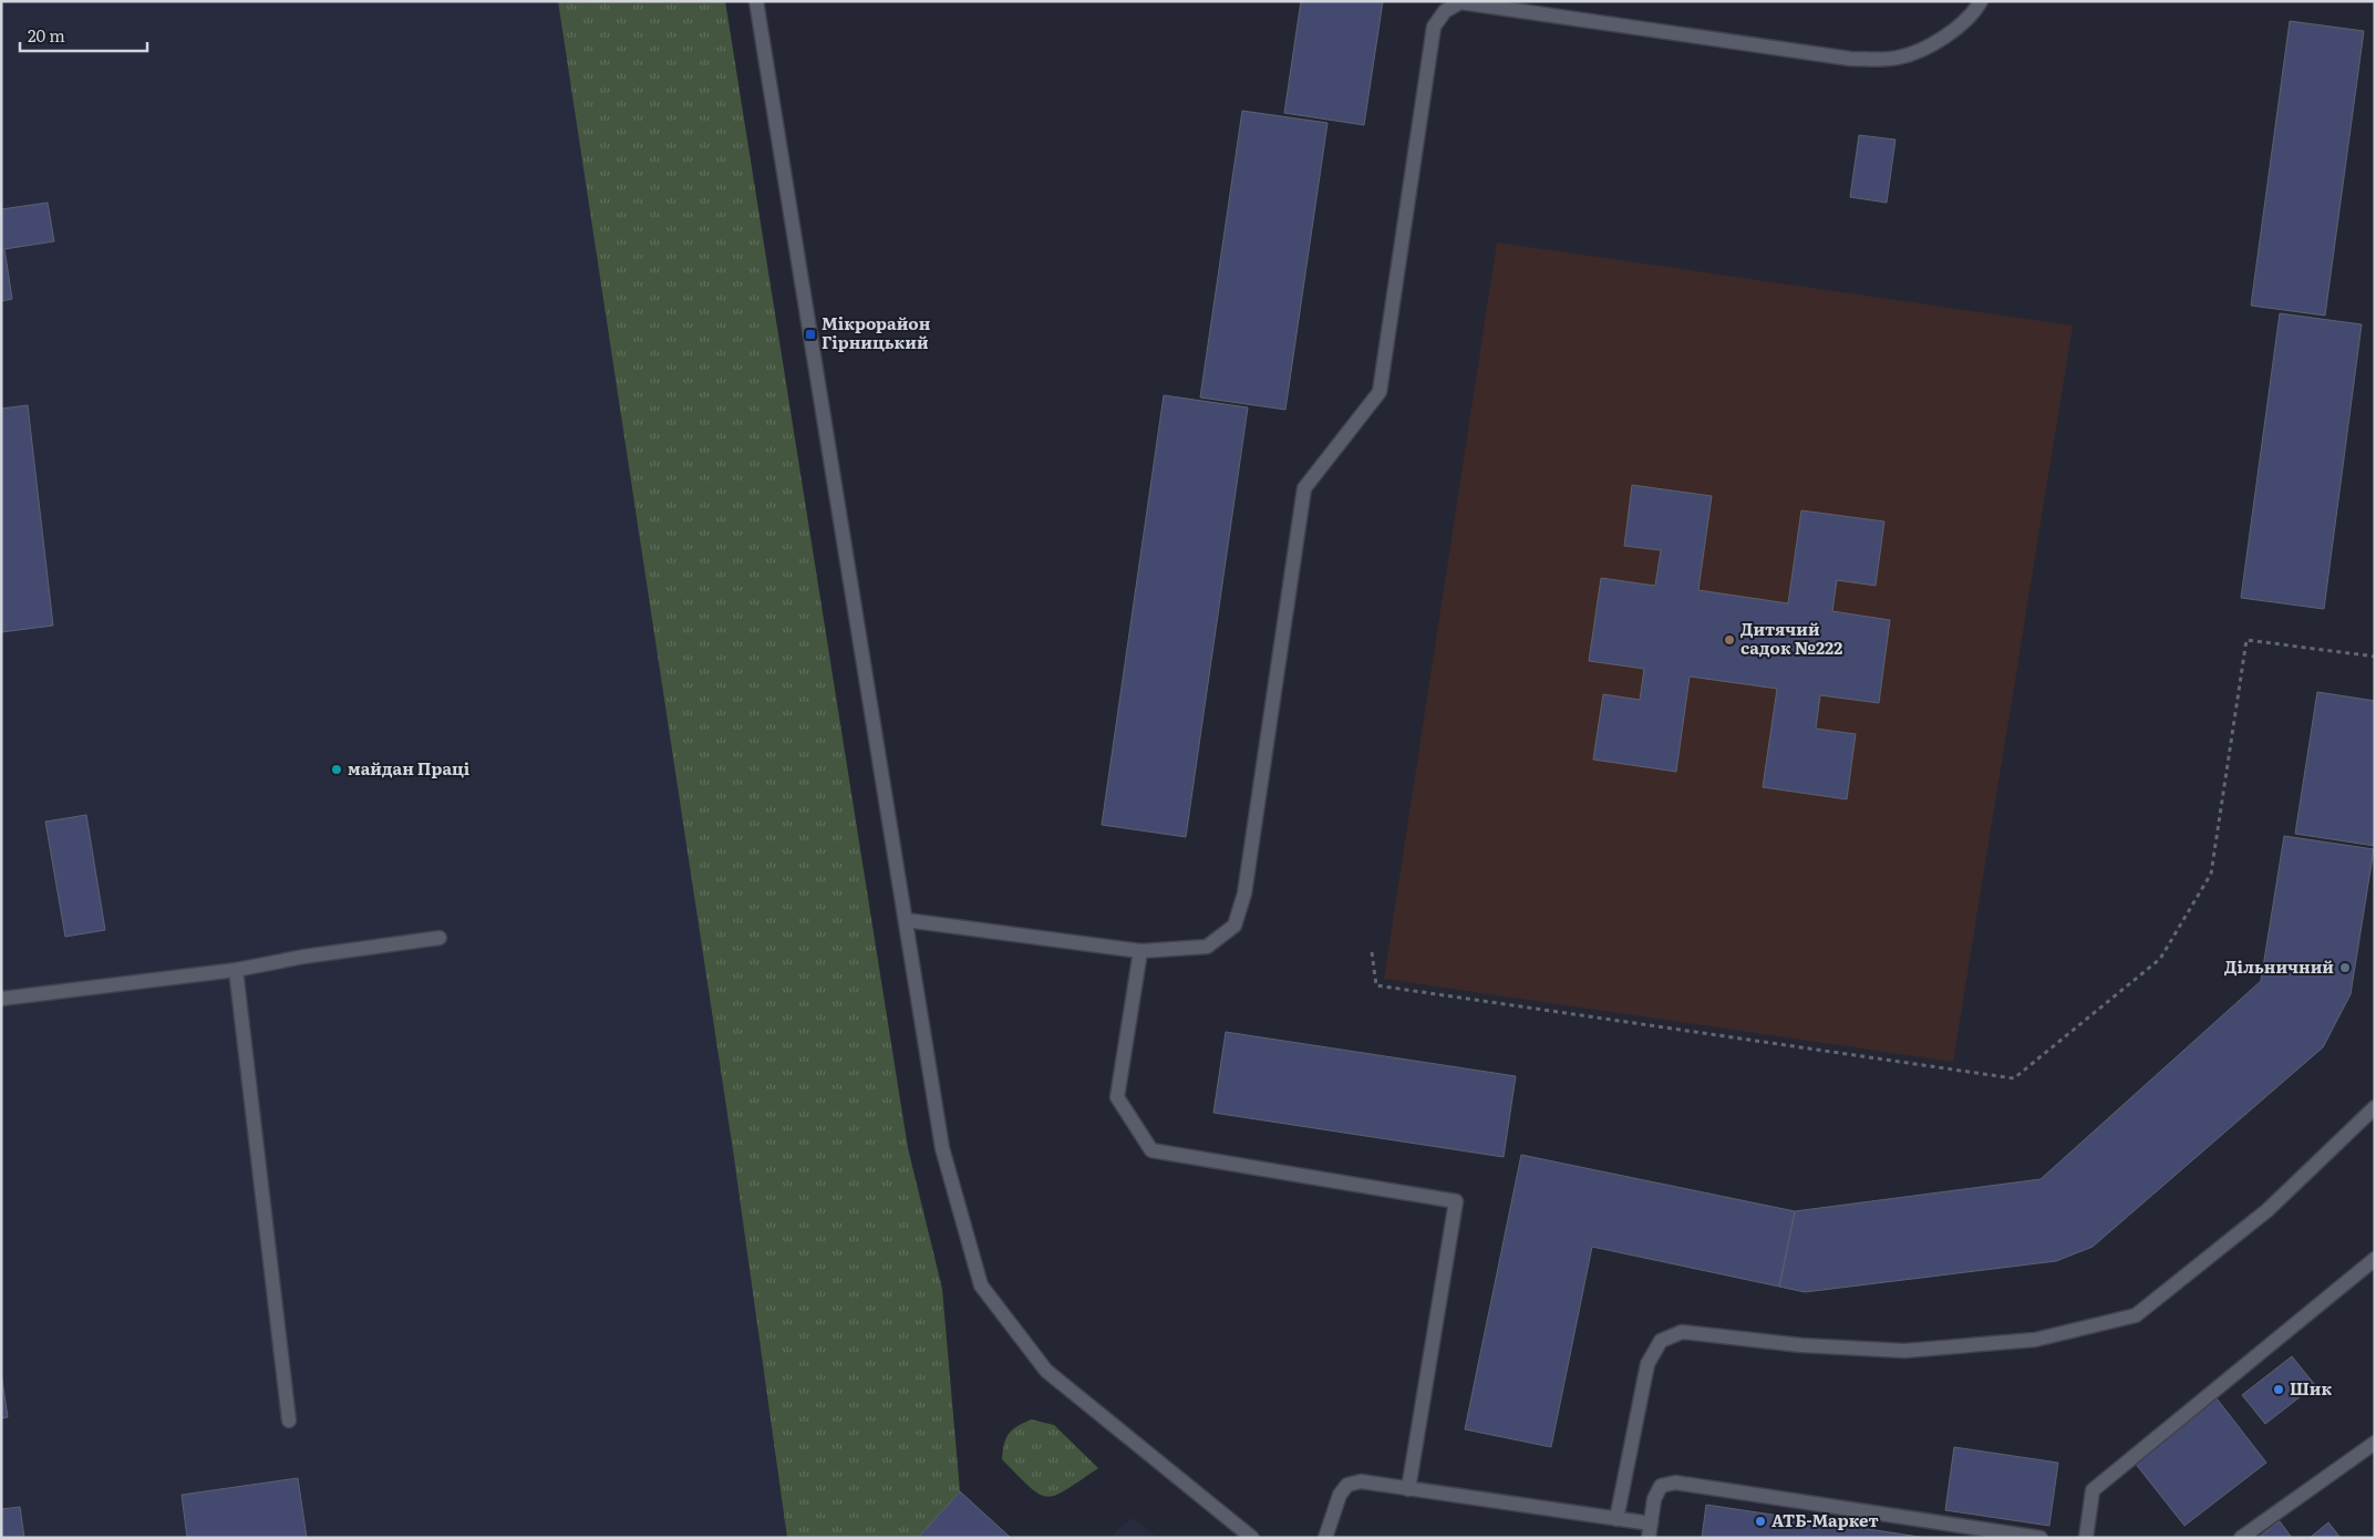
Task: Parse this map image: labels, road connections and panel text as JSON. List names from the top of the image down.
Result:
{
  "places": {
    "transit": ["Мiкрорайон Гiрницький"],
    "other": [
      "Дитячий садок №222",
      "майдан Праці",
      "Дільничний",
      "Шик",
      "АТБ-Маркет"
    ]
  },
  "scale_bar": "20 m"
}
